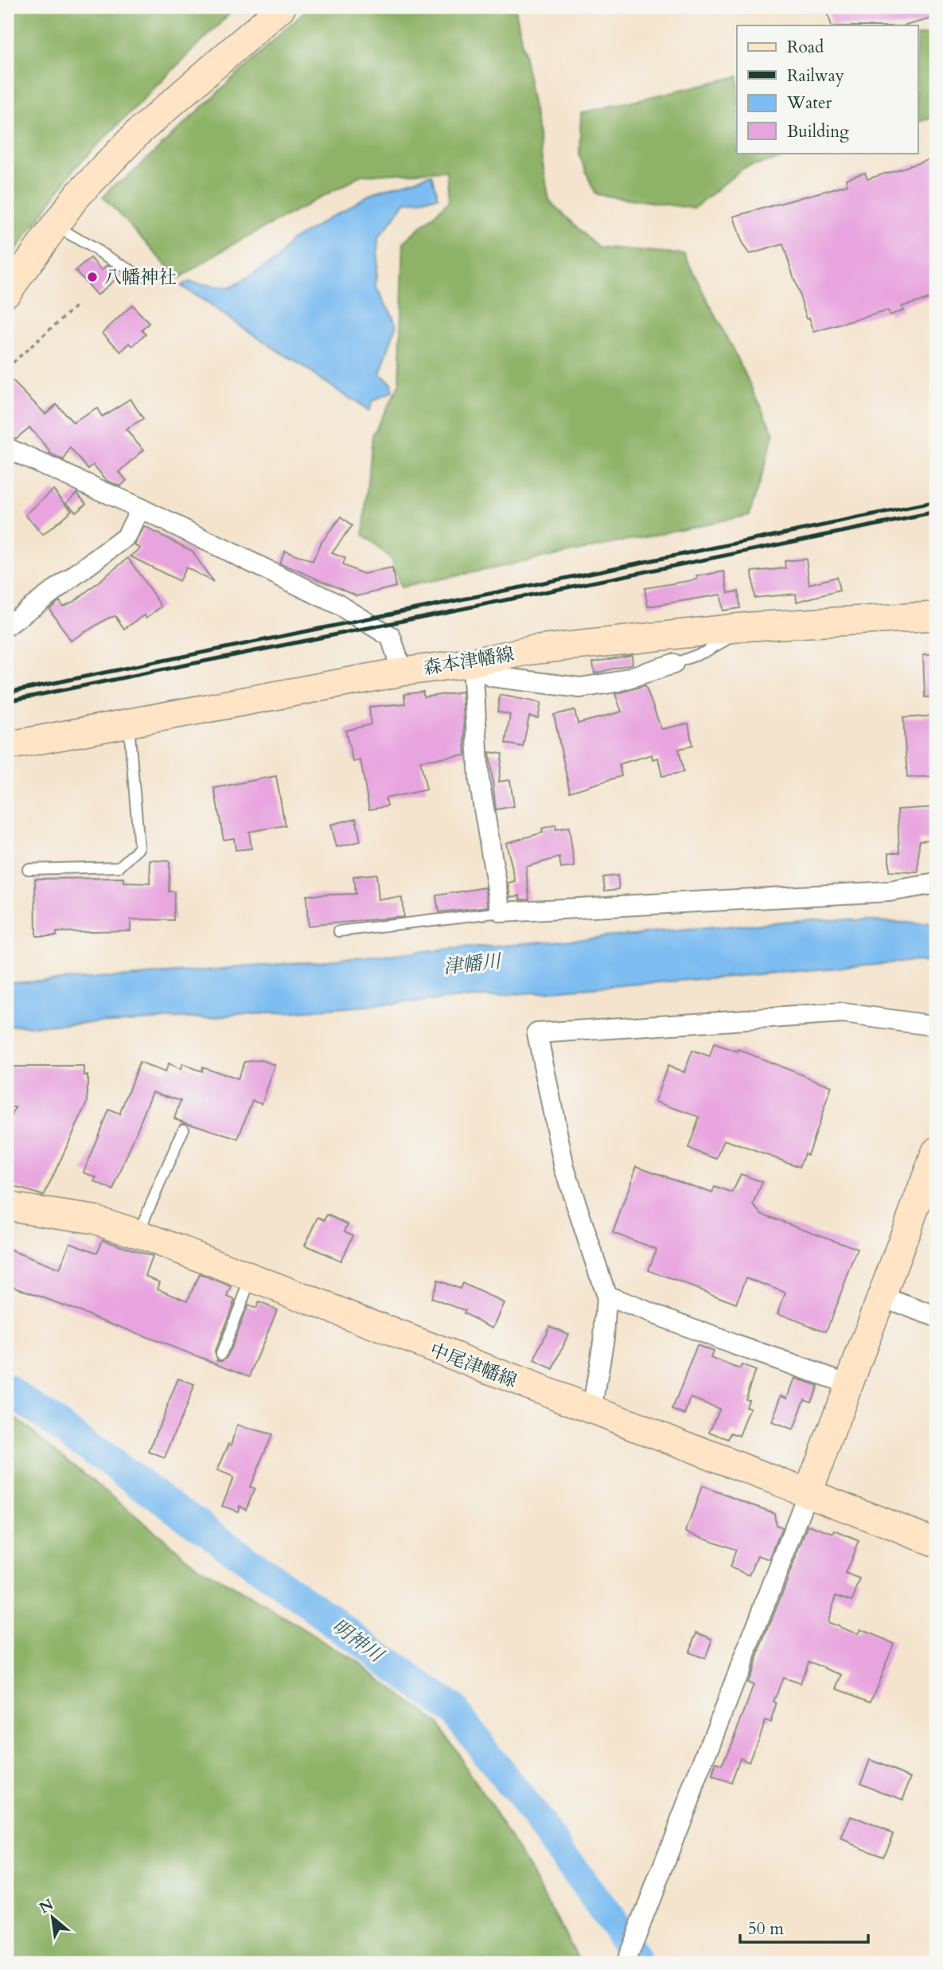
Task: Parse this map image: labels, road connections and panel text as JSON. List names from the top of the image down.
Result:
{
  "streets": {
    "main road": ["森本津幡線", "中尾津幡線"]
  },
  "water": ["津幡川", "明神川"],
  "places": ["八幡神社"],
  "legend": [
    "Road",
    "Railway",
    "Water",
    "Building"
  ],
  "scale_bar": "50 m",
  "north": "top left"
}
